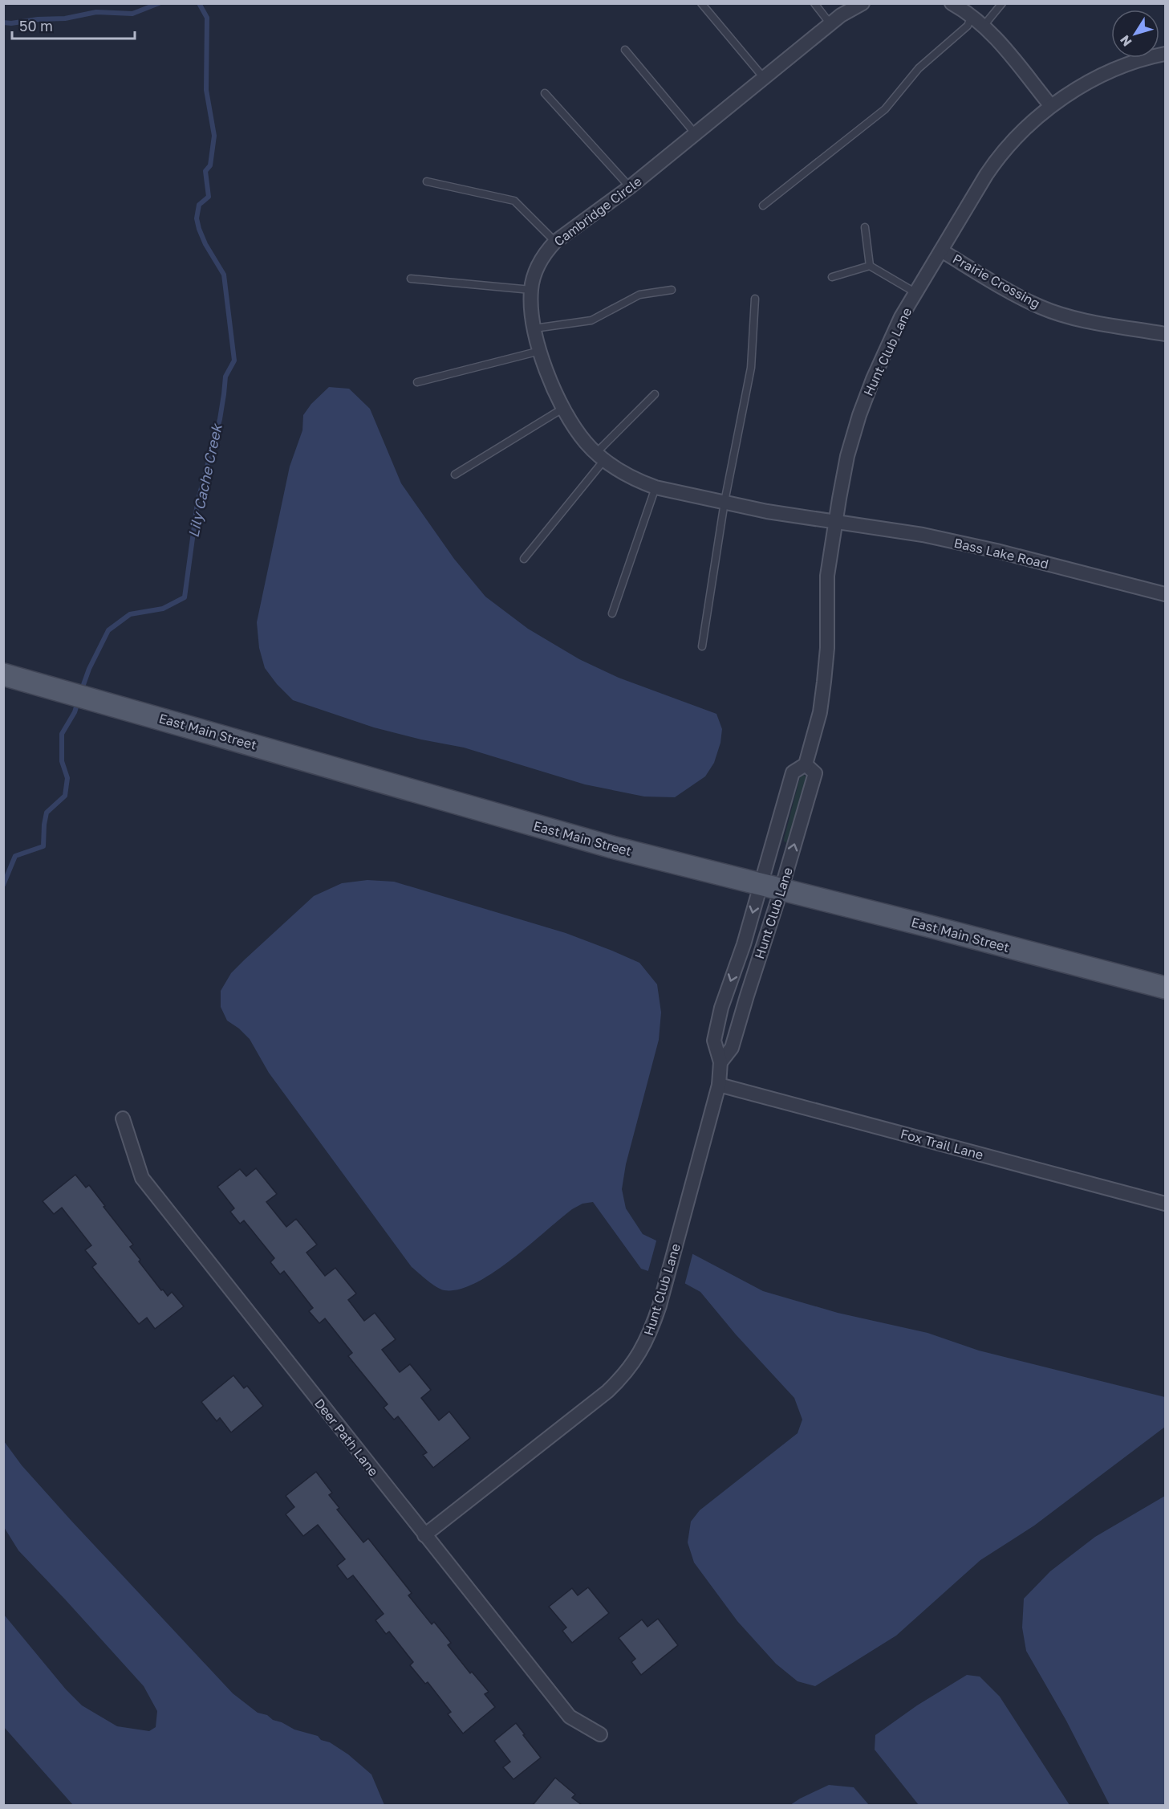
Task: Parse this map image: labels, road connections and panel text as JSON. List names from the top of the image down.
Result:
{
  "streets": {
    "main road": ["East Main Street"],
    "street": [
      "Cambridge Circle",
      "Prairie Crossing",
      "Hunt Club Lane",
      "Bass Lake Road",
      "Fox Trail Lane",
      "Deer Path Lane"
    ]
  },
  "crossings": [
    ["Cambridge Circle", "Hunt Club Lane"],
    ["Cambridge Circle", "Bass Lake Road"],
    ["Prairie Crossing", "Hunt Club Lane"],
    ["Hunt Club Lane", "Bass Lake Road"],
    ["Hunt Club Lane", "East Main Street"],
    ["Hunt Club Lane", "Fox Trail Lane"],
    ["Hunt Club Lane", "Deer Path Lane"]
  ],
  "water": ["Lily Cache Creek"],
  "scale_bar": "50 m",
  "north": "bottom left"
}
